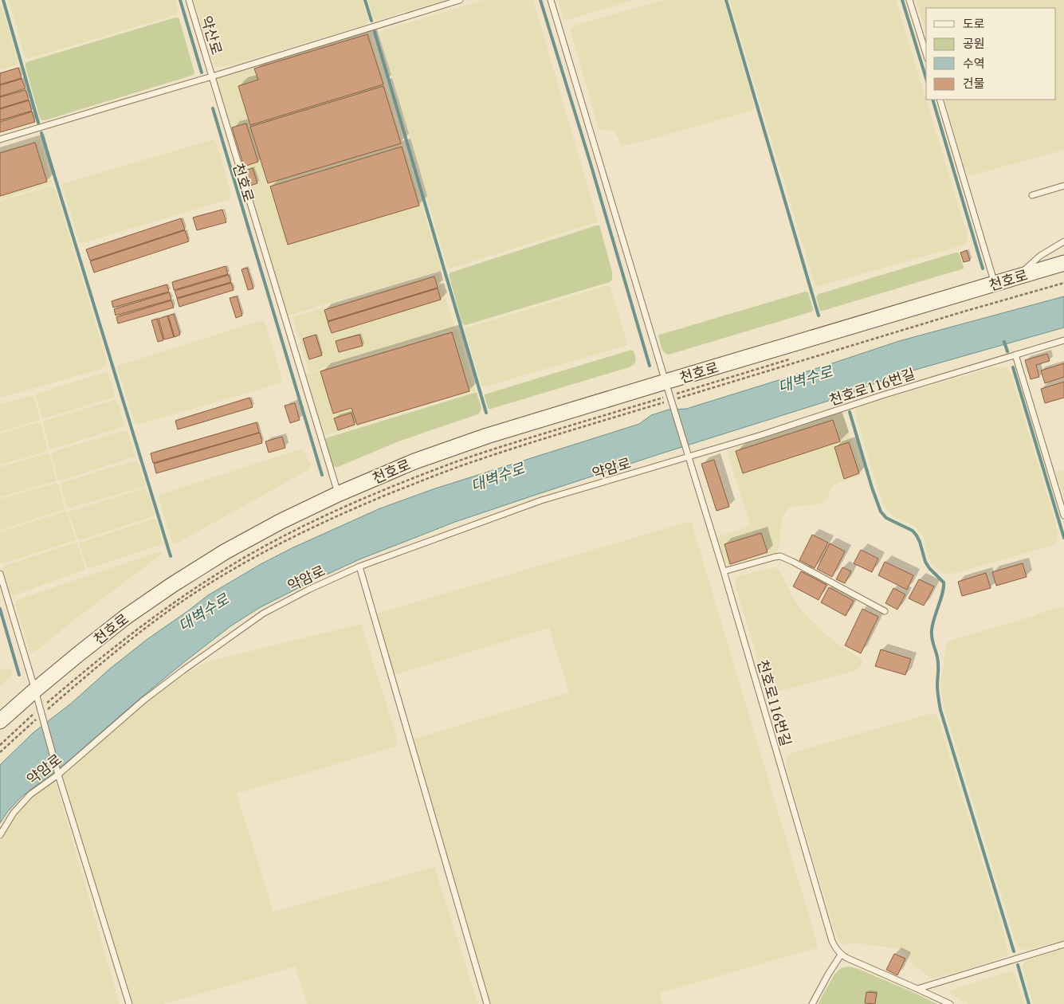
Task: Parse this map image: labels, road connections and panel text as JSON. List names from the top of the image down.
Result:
{
  "streets": {
    "street": ["천호로"],
    "lane": ["약산로", "천호로116번길", "약암로"]
  },
  "crossings": [
    ["약산로", "천호로"],
    ["천호로", "천호로116번길"],
    ["천호로116번길", "약암로"]
  ],
  "water": ["대벽수로"],
  "legend": [
    "도로",
    "공원",
    "수역",
    "건물"
  ]
}
